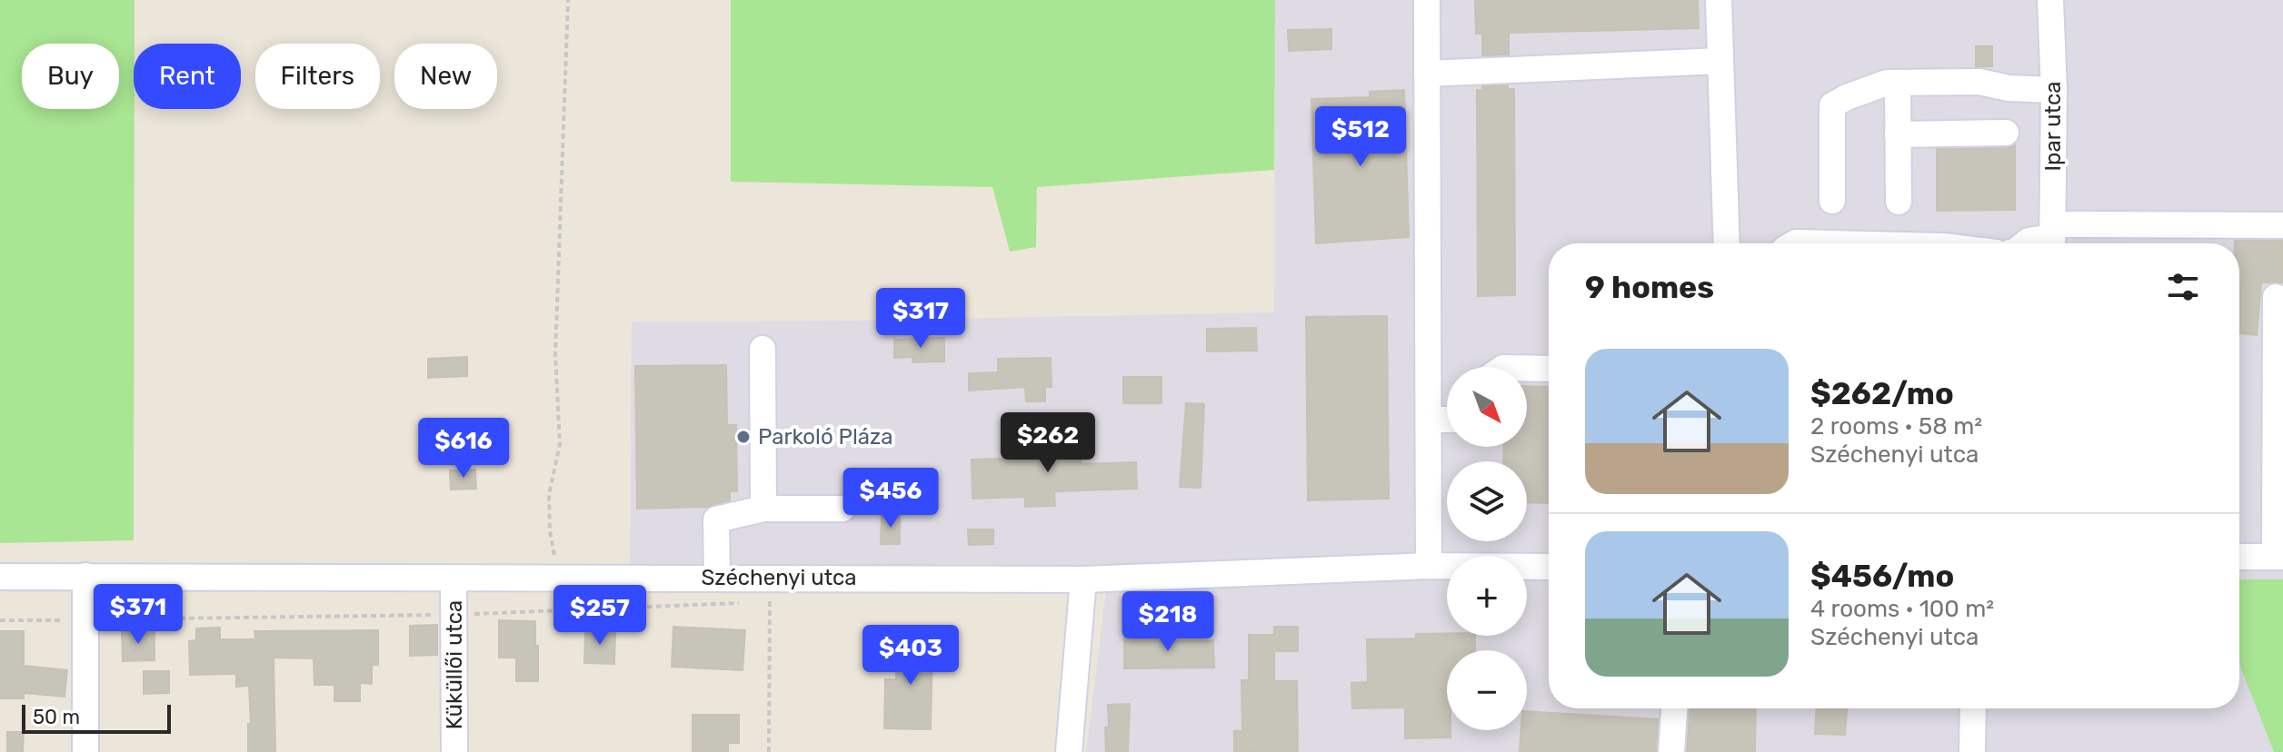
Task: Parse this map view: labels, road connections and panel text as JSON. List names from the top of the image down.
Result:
{
  "streets": {
    "street": ["Ipar utca", "Széchenyi utca", "Küküllői utca"]
  },
  "crossings": [
    ["Széchenyi utca", "Küküllői utca"]
  ],
  "places": ["Parkoló Pláza"],
  "scale_bar": "50 m",
  "north": "bottom right",
  "page": {
    "chip": [
      "Buy",
      "Rent",
      "Filters",
      "New"
    ],
    "price": [
      "$512",
      "$317",
      "$262",
      "$616",
      "$456",
      "$371",
      "$257",
      "$218",
      "$403"
    ],
    "heading": "9 homes",
    "list": [
      {
        "name": "$262/mo",
        "note": "2 rooms · 58 m² · Széchenyi utca"
      },
      {
        "name": "$456/mo",
        "note": "4 rooms · 100 m² · Széchenyi utca"
      }
    ],
    "map_buttons": ["+", "−"],
    "scale": "50 m"
  }
}
